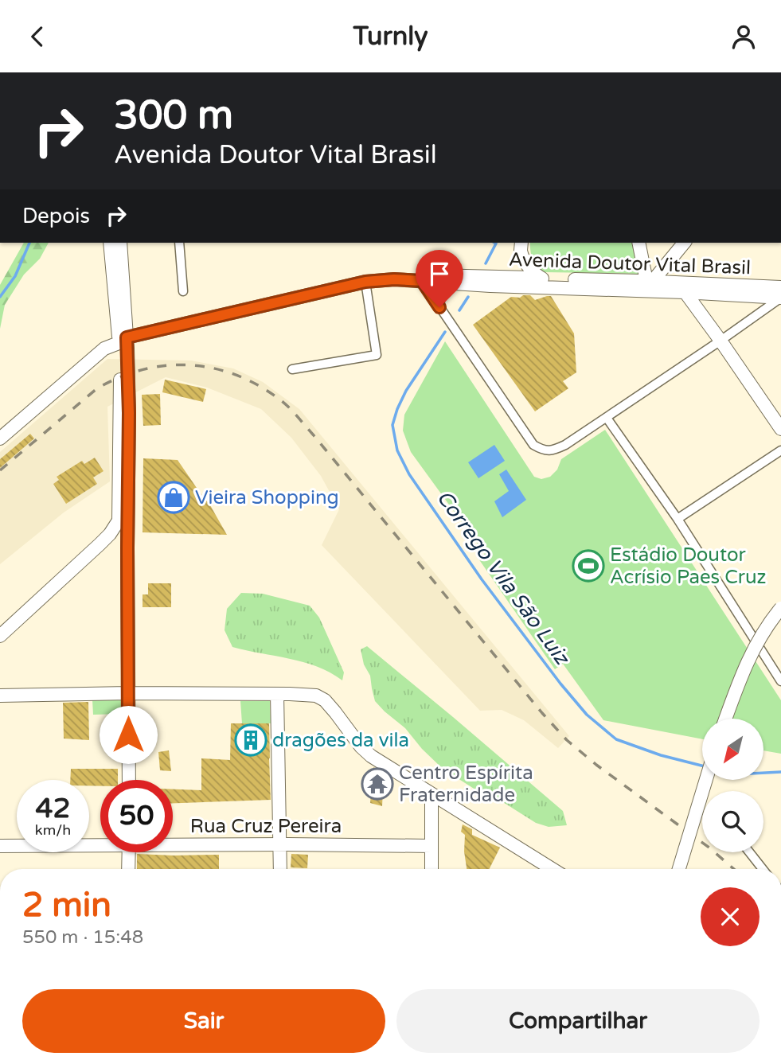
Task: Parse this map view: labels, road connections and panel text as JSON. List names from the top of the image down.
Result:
{
  "streets": {
    "main road": ["Avenida Doutor Vital Brasil", "Rua Cruz Pereira"]
  },
  "water": ["Corrego Vila São Luiz"],
  "places": {
    "shop": ["Vieira Shopping"],
    "sports": ["Estádio Doutor Acrísio Paes Cruz"],
    "building": ["dragões da vila"],
    "temple": ["Centro Espírita Fraternidade"]
  },
  "north": "bottom left",
  "page": {
    "header": "Turnly",
    "turn": ["300 m", "Avenida Doutor Vital Brasil"],
    "then": "Depois",
    "speed": "42 km/h",
    "limit": "50",
    "heading": ["2 min", "550 m · 15:48"],
    "buttons": ["Sair", "Compartilhar"]
  }
}
